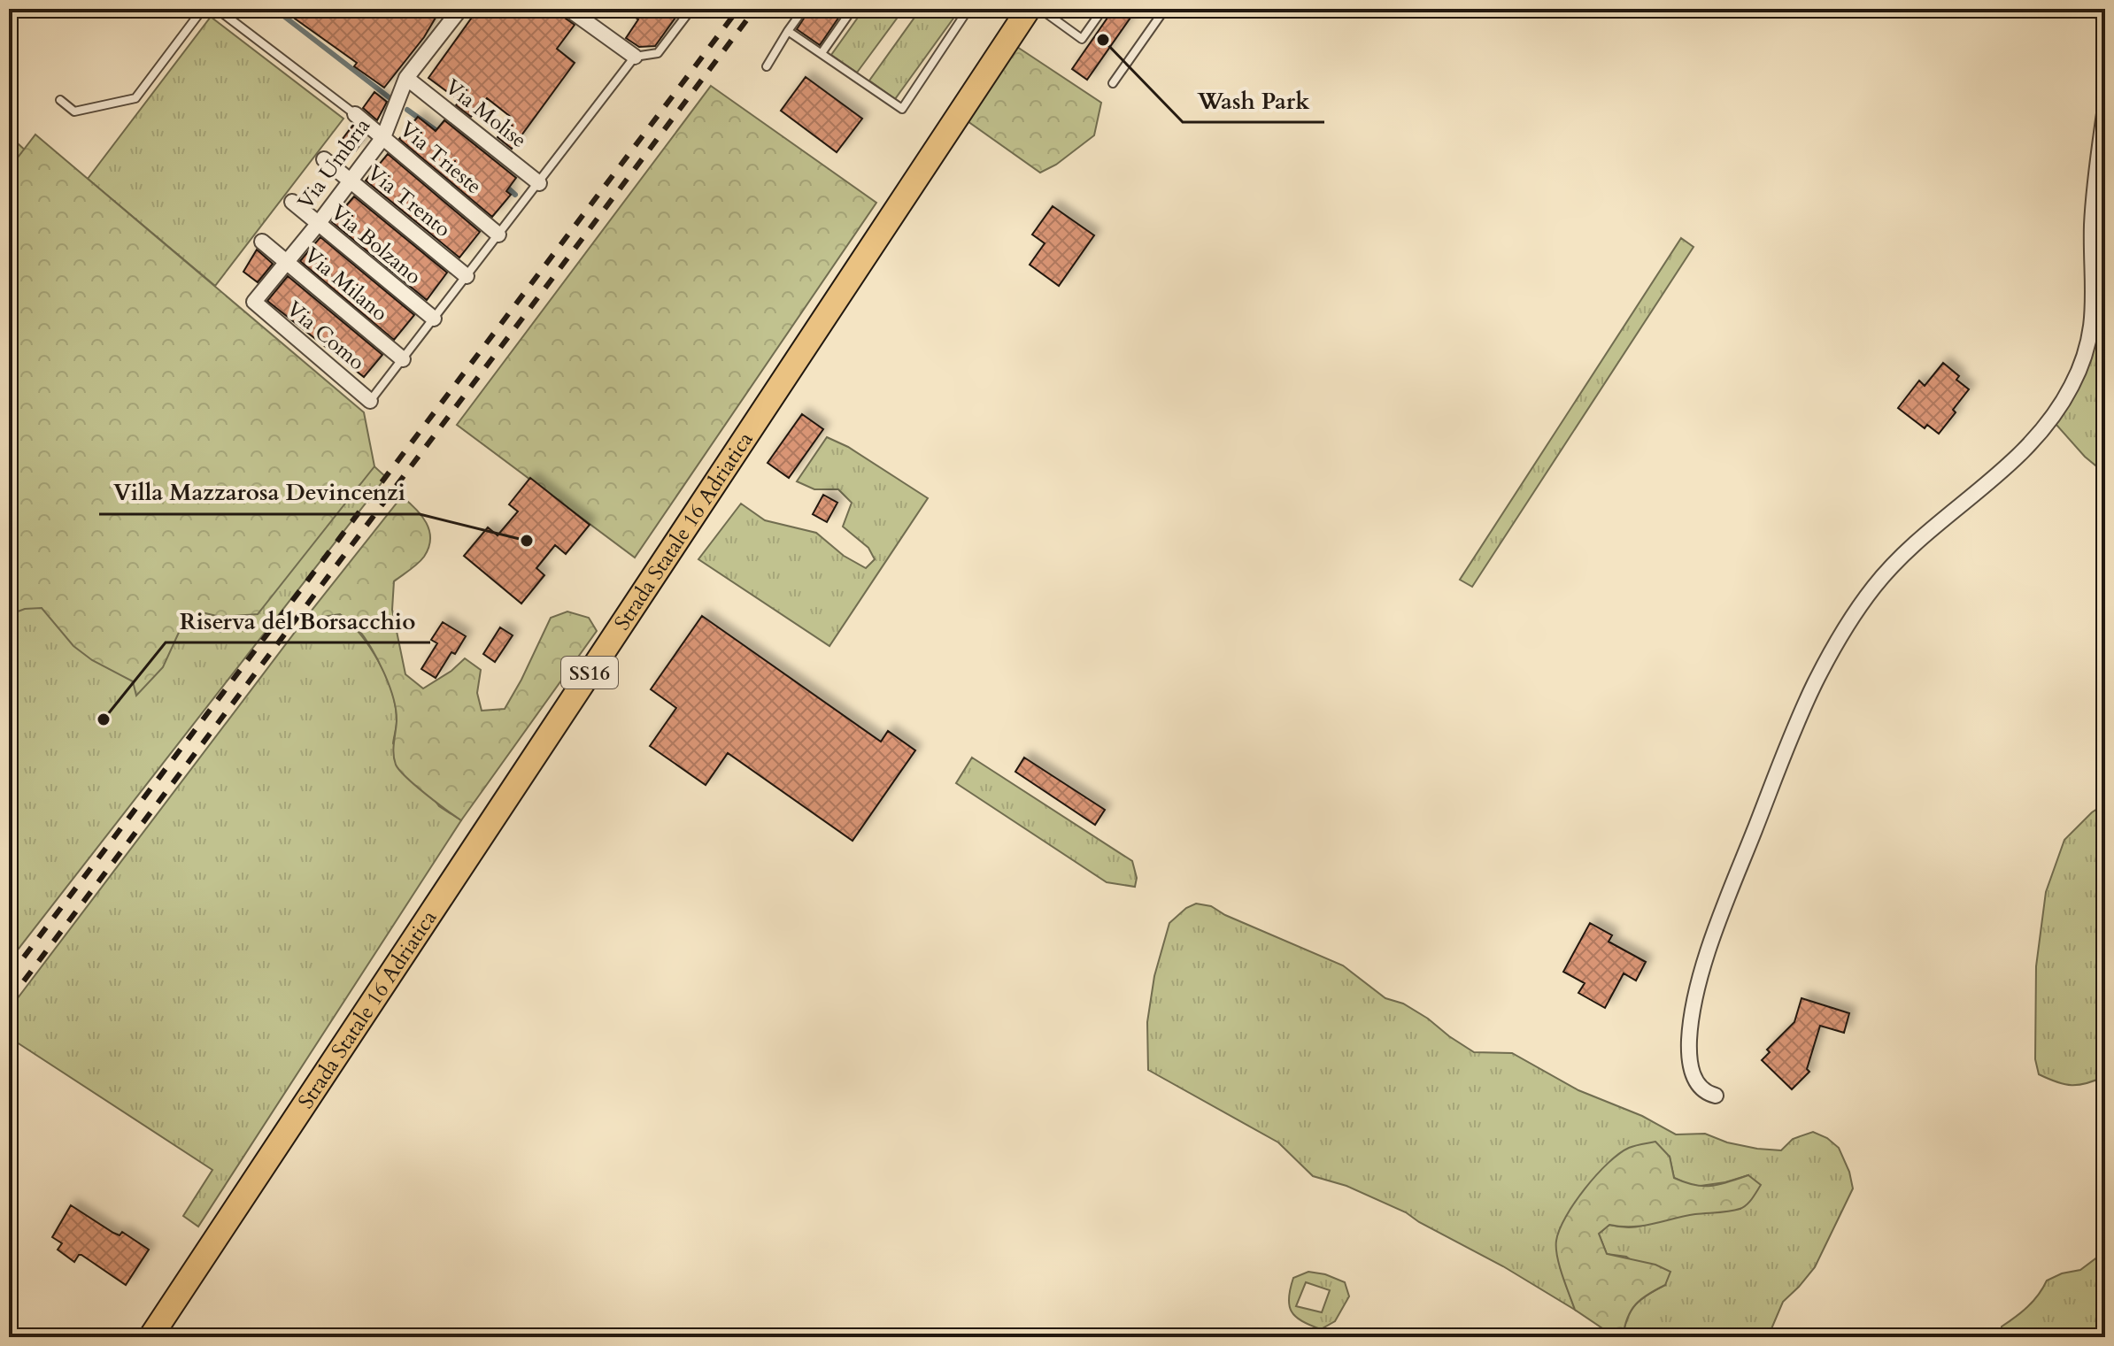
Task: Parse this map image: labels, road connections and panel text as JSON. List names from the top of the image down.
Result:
{
  "streets": {
    "main road": ["Strada Statale 16 Adriatica", "SS16"],
    "street": [
      "Via Molise",
      "Via Trieste",
      "Via Umbria",
      "Via Trento",
      "Via Bolzano",
      "Via Milano",
      "Via Como"
    ]
  },
  "crossings": [
    ["Via Molise", "Via Umbria"],
    ["Via Trieste", "Via Umbria"],
    ["Via Umbria", "Via Trento"],
    ["Via Umbria", "Via Bolzano"],
    ["Via Umbria", "Via Milano"],
    ["Via Umbria", "Via Como"]
  ],
  "places": ["Wash Park", "Villa Mazzarosa Devincenzi", "Riserva del Borsacchio"]
}
